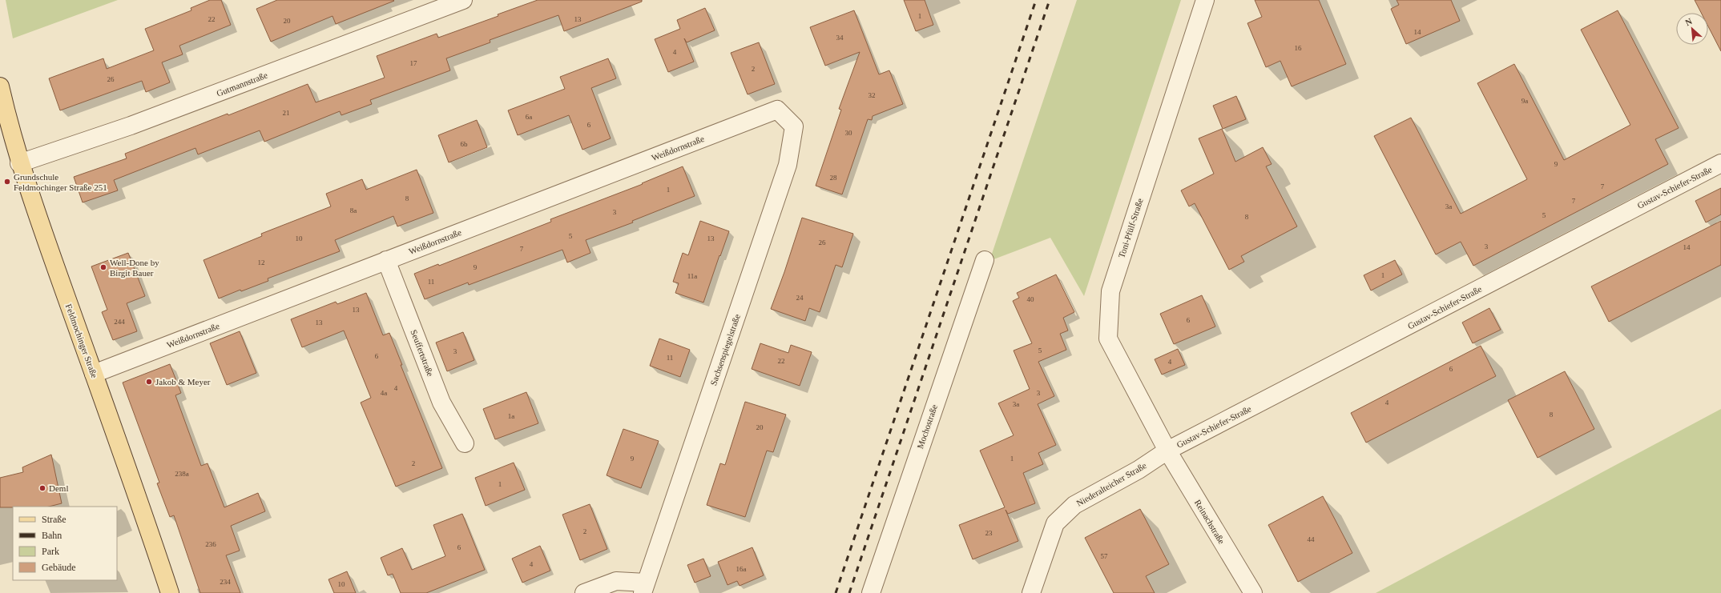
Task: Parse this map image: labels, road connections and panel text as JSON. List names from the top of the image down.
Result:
{
  "streets": {
    "main road": ["Feldmochinger Straße"],
    "street": [
      "Gutmannstraße",
      "Weißdornstraße",
      "Gustav-Schiefer-Straße",
      "Toni-Pfülf-Straße",
      "Sachsenspiegelstraße",
      "Seuffertstraße",
      "Mochostraße",
      "Niederalteicher Straße",
      "Reinachstraße"
    ]
  },
  "crossings": [
    ["Gutmannstraße", "Feldmochinger Straße"],
    ["Weißdornstraße", "Feldmochinger Straße"],
    ["Weißdornstraße", "Sachsenspiegelstraße"],
    ["Weißdornstraße", "Seuffertstraße"],
    ["Gustav-Schiefer-Straße", "Toni-Pfülf-Straße"],
    ["Gustav-Schiefer-Straße", "Niederalteicher Straße"],
    ["Gustav-Schiefer-Straße", "Reinachstraße"],
    ["Toni-Pfülf-Straße", "Niederalteicher Straße"],
    ["Toni-Pfülf-Straße", "Reinachstraße"],
    ["Niederalteicher Straße", "Reinachstraße"]
  ],
  "places": [
    "Grundschule Feldmochinger Straße 251",
    "Well-Done by Birgit Bauer",
    "Jakob & Meyer",
    "Deml"
  ],
  "house_numbers": [
    "1",
    "22",
    "13",
    "20",
    "14",
    "34",
    "16",
    "4",
    "17",
    "2",
    "26",
    "32",
    "9a",
    "21",
    "6a",
    "6",
    "30",
    "6b",
    "9",
    "28",
    "7",
    "1",
    "8",
    "7",
    "3a",
    "8a",
    "3",
    "5",
    "8",
    "5",
    "10",
    "13",
    "26",
    "3",
    "14",
    "7",
    "12",
    "9",
    "1",
    "11a",
    "11",
    "24",
    "40",
    "13",
    "6",
    "244",
    "13",
    "5",
    "3",
    "6",
    "11",
    "22",
    "4",
    "6",
    "4",
    "4a",
    "3",
    "4",
    "3a",
    "8",
    "1a",
    "20",
    "9",
    "1",
    "2",
    "238a",
    "1",
    "2",
    "23",
    "44",
    "236",
    "6",
    "57",
    "4",
    "16a",
    "234",
    "10"
  ],
  "legend": [
    "Straße",
    "Bahn",
    "Park",
    "Gebäude"
  ],
  "north": "top left"
}
